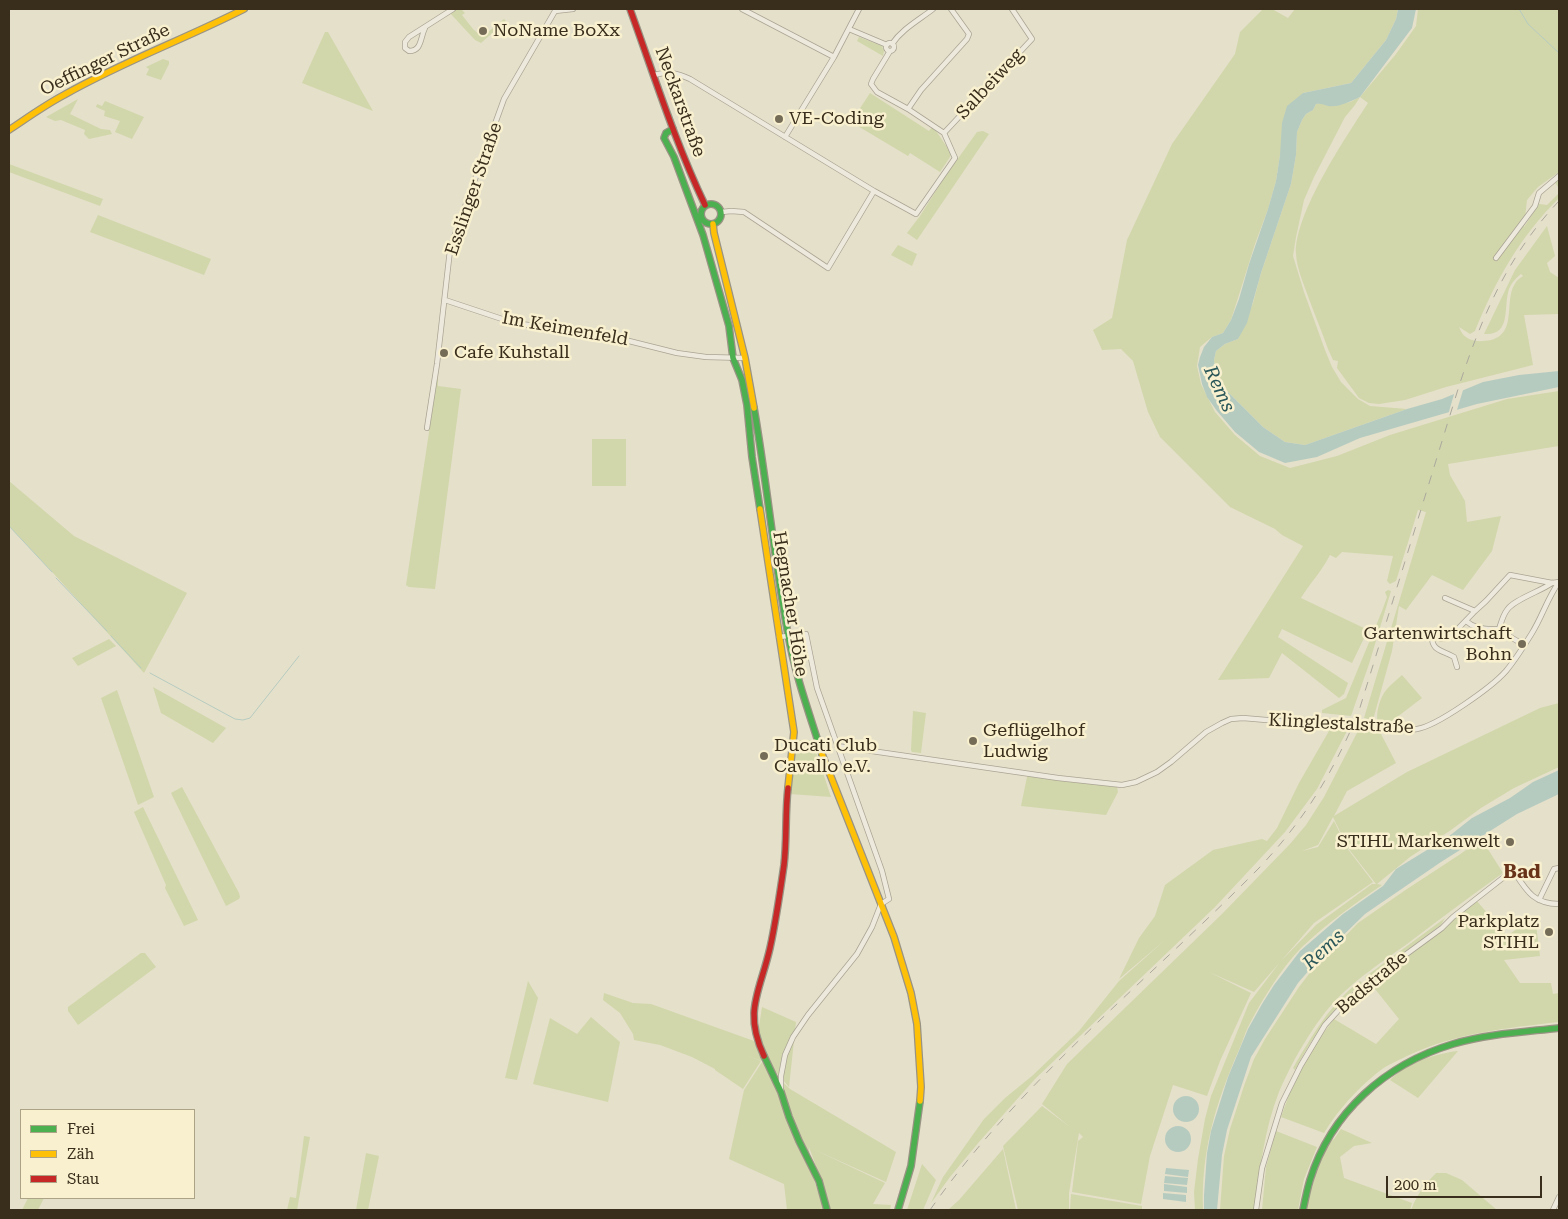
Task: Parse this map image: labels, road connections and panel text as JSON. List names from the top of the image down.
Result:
{
  "streets": {
    "main road": ["Oeffinger Straße", "Neckarstraße", "Hegnacher Höhe"],
    "street": [
      "Salbeiweg",
      "Esslinger Straße",
      "Im Keimenfeld",
      "Klinglestalstraße",
      "Badstraße"
    ]
  },
  "crossings": [
    ["Neckarstraße", "Hegnacher Höhe"],
    ["Esslinger Straße", "Im Keimenfeld"],
    ["Im Keimenfeld", "Hegnacher Höhe"]
  ],
  "districts": ["Bad"],
  "water": ["Rems"],
  "places": [
    "NoName BoXx",
    "VE-Coding",
    "Cafe Kuhstall",
    "Gartenwirtschaft Bohn",
    "Geflügelhof Ludwig",
    "Ducati Club Cavallo e.V.",
    "STIHL Markenwelt",
    "Parkplatz STIHL"
  ],
  "legend": ["Frei", "Zäh", "Stau"],
  "scale_bar": "200 m"
}
